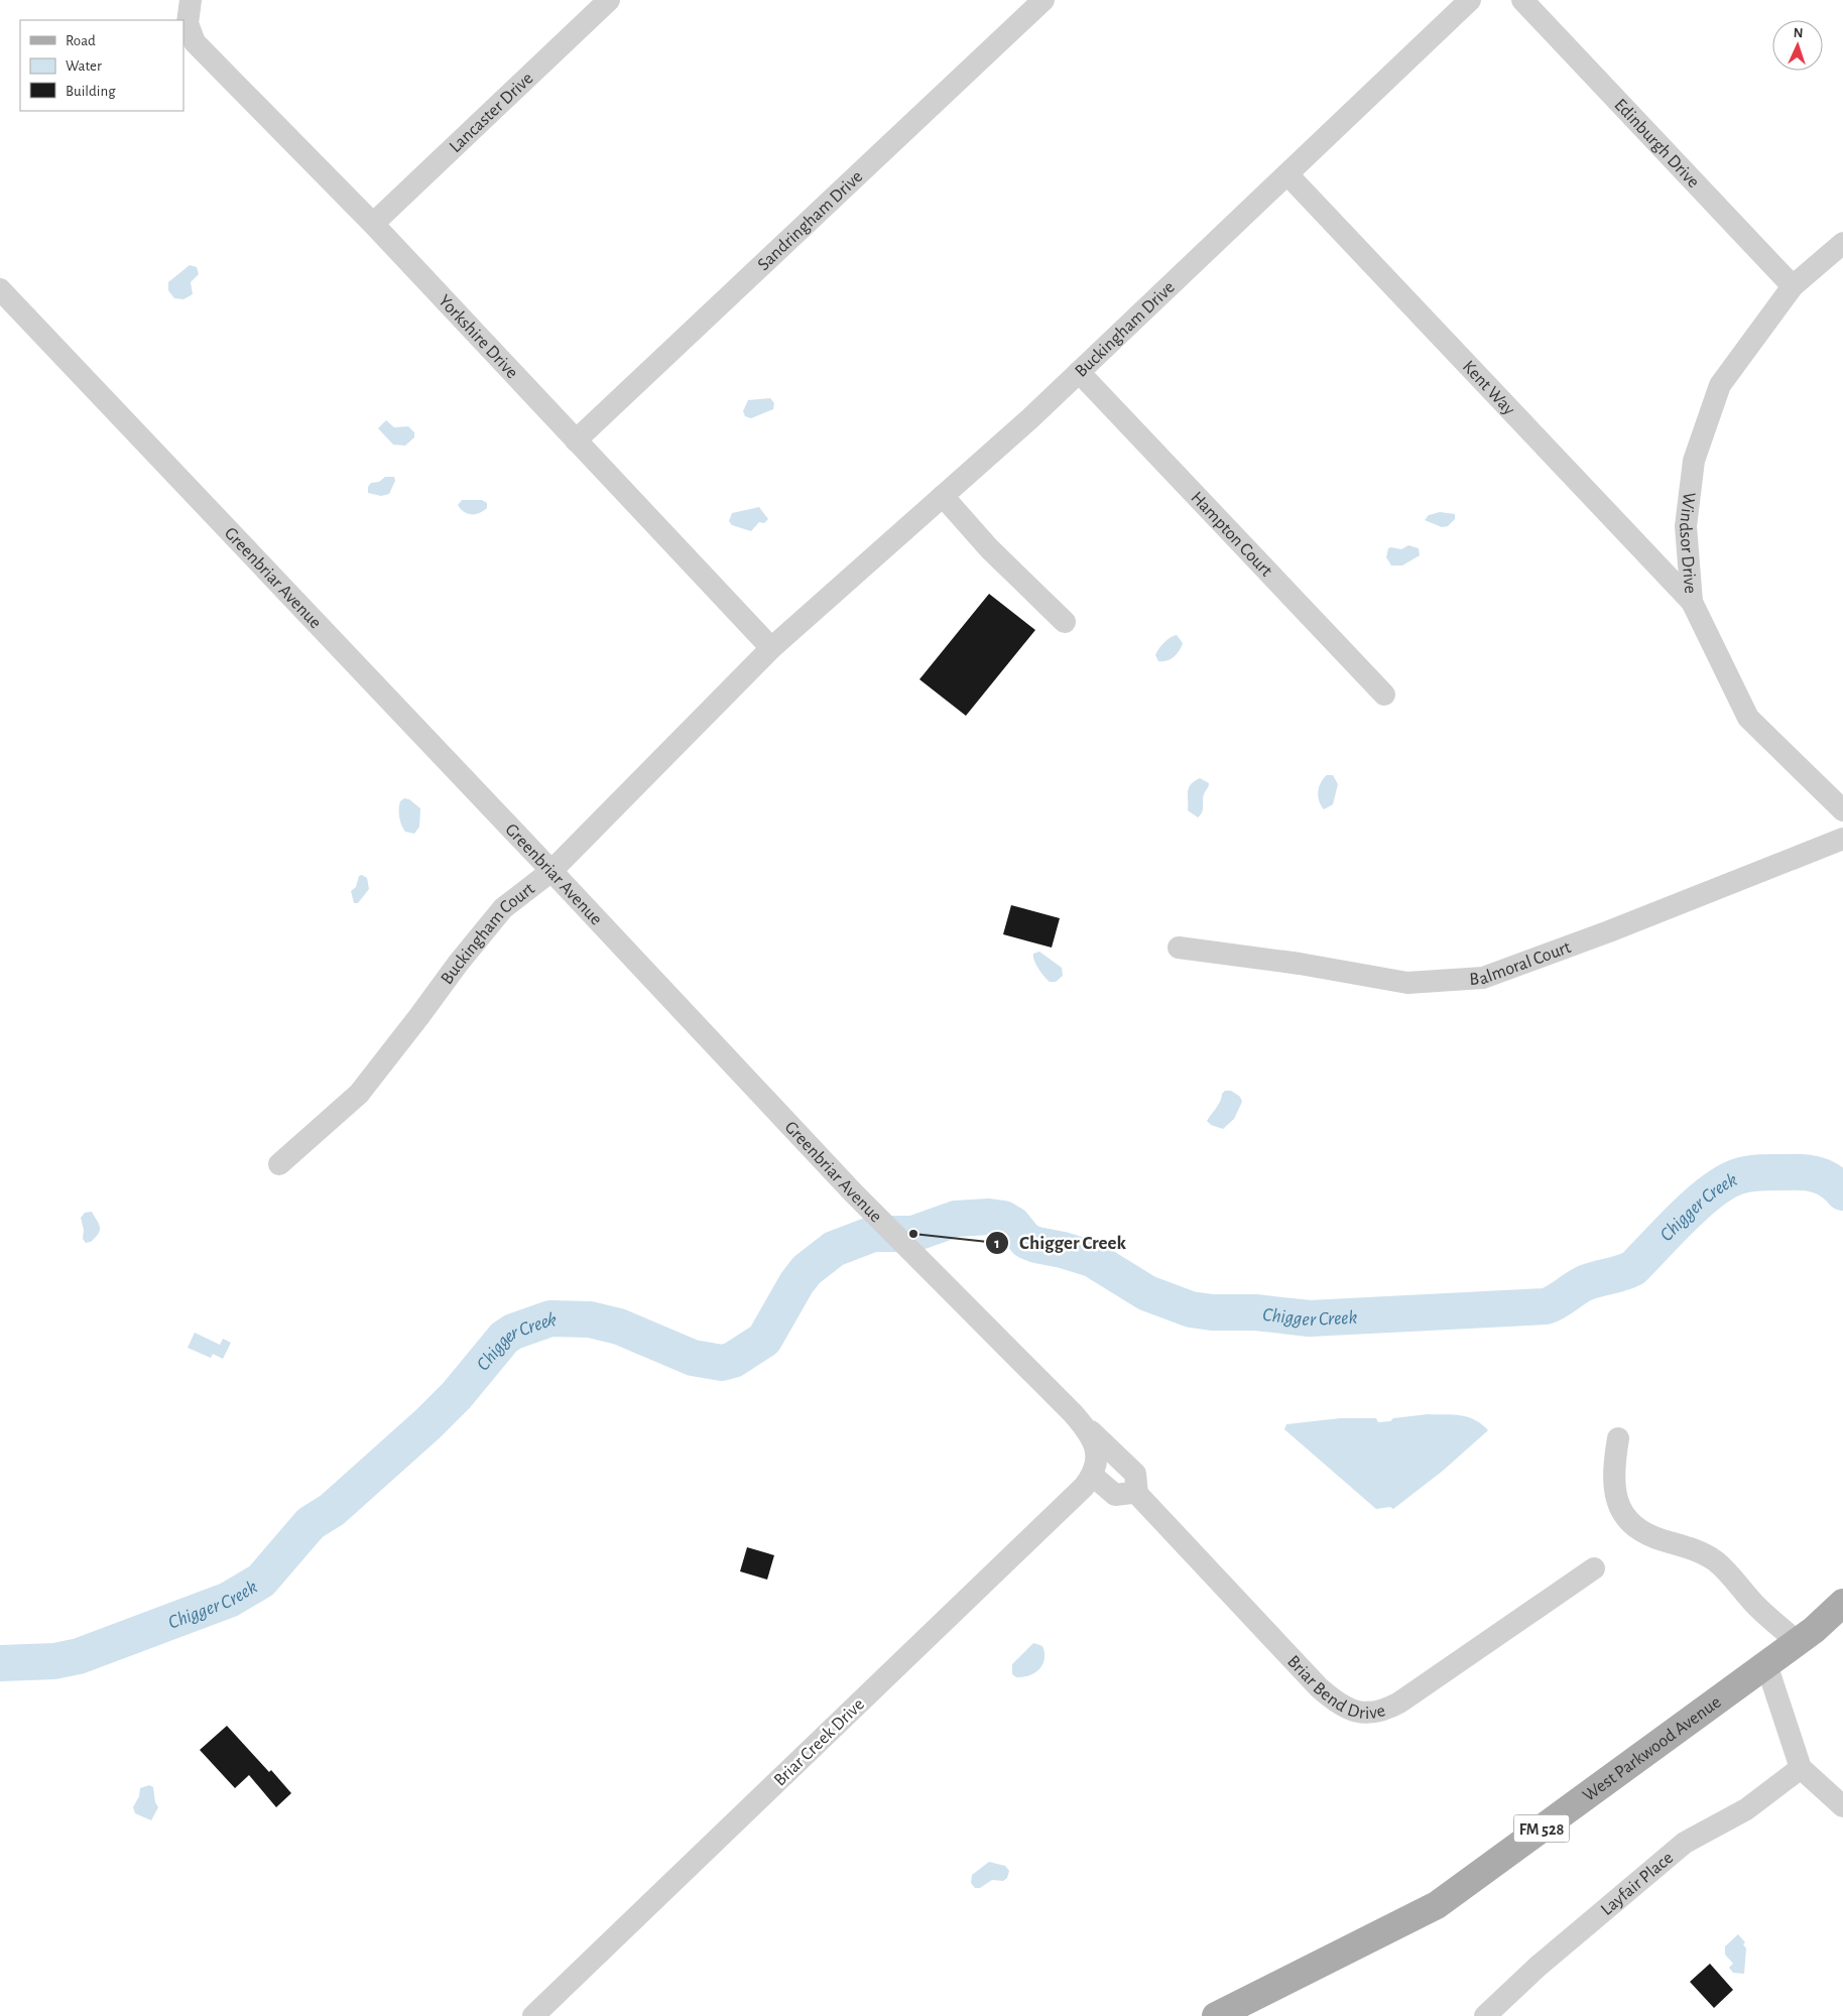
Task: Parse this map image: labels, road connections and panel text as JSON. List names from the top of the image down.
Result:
{
  "streets": {
    "main road": ["West Parkwood Avenue", "FM 528"],
    "street": [
      "Lancaster Drive",
      "Edinburgh Drive",
      "Sandringham Drive",
      "Buckingham Drive",
      "Yorkshire Drive",
      "Kent Way",
      "Hampton Court",
      "Windsor Drive",
      "Greenbriar Avenue",
      "Buckingham Court",
      "Balmoral Court",
      "Briar Bend Drive",
      "Briar Creek Drive",
      "Layfair Place"
    ]
  },
  "crossings": [
    ["Lancaster Drive", "Yorkshire Drive"],
    ["Edinburgh Drive", "Windsor Drive"],
    ["Sandringham Drive", "Yorkshire Drive"],
    ["Buckingham Drive", "Yorkshire Drive"],
    ["Buckingham Drive", "Kent Way"],
    ["Buckingham Drive", "Hampton Court"],
    ["Buckingham Drive", "Buckingham Court"],
    ["Yorkshire Drive", "Buckingham Court"],
    ["Kent Way", "Windsor Drive"],
    ["Greenbriar Avenue", "Buckingham Court"],
    ["Greenbriar Avenue", "Briar Bend Drive"],
    ["Greenbriar Avenue", "Briar Creek Drive"]
  ],
  "water": ["Chigger Creek"],
  "places": ["Chigger Creek"],
  "legend": ["Road", "Water", "Building"],
  "north": "top"
}
